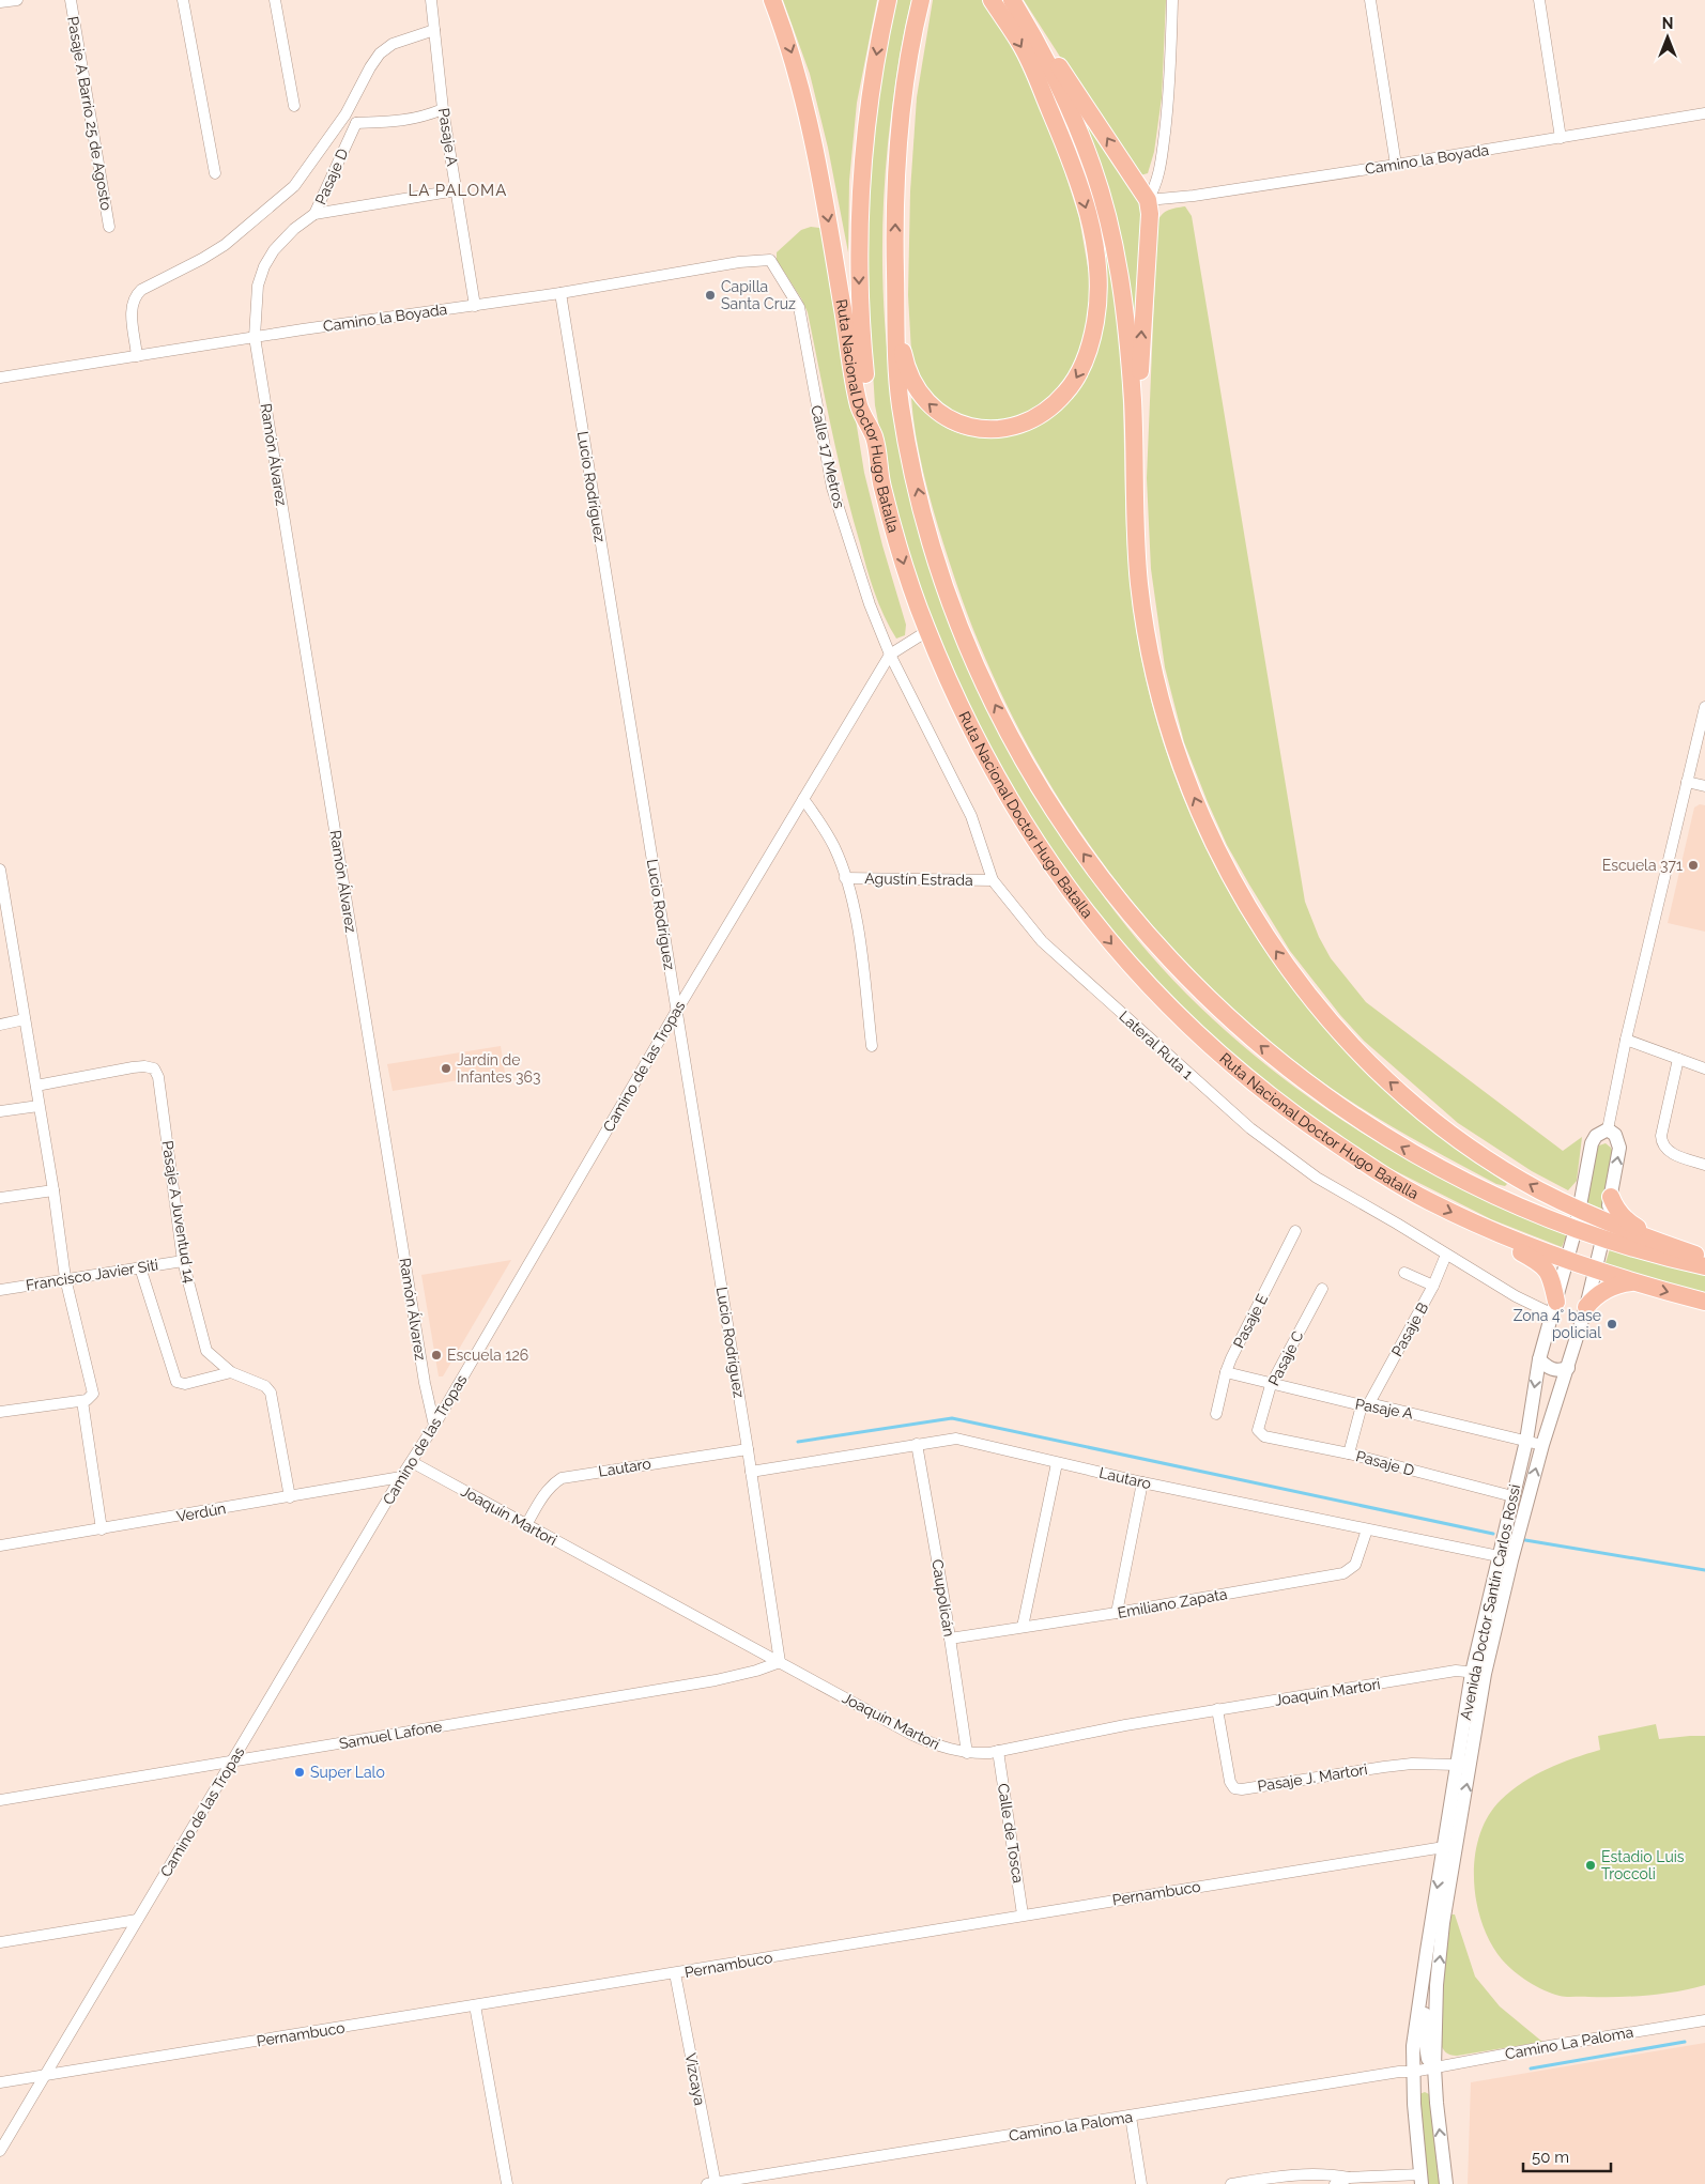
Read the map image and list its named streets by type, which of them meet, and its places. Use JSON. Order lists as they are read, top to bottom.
{
  "streets": {
    "highway": ["Ruta Nacional Doctor Hugo Batalla"],
    "street": [
      "Pasaje A Barrio 25 de Agosto",
      "Pasaje A",
      "Camino la Boyada",
      "Pasaje D",
      "Ramón Álvarez",
      "Calle 17 Metros",
      "Lucio Rodríguez",
      "Agustín Estrada",
      "Lateral Ruta 1",
      "Camino de las Tropas",
      "Pasaje A Juventud 14",
      "Francisco Javier Siti",
      "Pasaje E",
      "Pasaje B",
      "Pasaje C",
      "Lautaro",
      "Verdún",
      "Joaquín Martori",
      "Caupolicán",
      "Avenida Doctor Santín Carlos Rossi",
      "Emiliano Zapata",
      "Samuel Lafone",
      "Pasaje J. Martori",
      "Calle de Tosca",
      "Pernambuco",
      "Camino La Paloma",
      "Vizcaya",
      "Camino la Paloma"
    ]
  },
  "crossings": [
    ["Pasaje A", "Camino la Boyada"],
    ["Pasaje A", "Pasaje E"],
    ["Pasaje A", "Pasaje B"],
    ["Pasaje A", "Pasaje C"],
    ["Pasaje A", "Avenida Doctor Santín Carlos Rossi"],
    ["Camino la Boyada", "Pasaje D"],
    ["Camino la Boyada", "Ramón Álvarez"],
    ["Camino la Boyada", "Calle 17 Metros"],
    ["Camino la Boyada", "Lucio Rodríguez"],
    ["Pasaje D", "Ramón Álvarez"],
    ["Pasaje D", "Pasaje B"],
    ["Pasaje D", "Pasaje C"],
    ["Pasaje D", "Avenida Doctor Santín Carlos Rossi"],
    ["Ruta Nacional Doctor Hugo Batalla", "Camino de las Tropas"],
    ["Ruta Nacional Doctor Hugo Batalla", "Avenida Doctor Santín Carlos Rossi"],
    ["Ramón Álvarez", "Camino de las Tropas"],
    ["Calle 17 Metros", "Lateral Ruta 1"],
    ["Calle 17 Metros", "Camino de las Tropas"],
    ["Lucio Rodríguez", "Camino de las Tropas"],
    ["Lucio Rodríguez", "Lautaro"],
    ["Lucio Rodríguez", "Joaquín Martori"],
    ["Lucio Rodríguez", "Samuel Lafone"],
    ["Agustín Estrada", "Lateral Ruta 1"],
    ["Lateral Ruta 1", "Camino de las Tropas"],
    ["Lateral Ruta 1", "Pasaje B"],
    ["Lateral Ruta 1", "Avenida Doctor Santín Carlos Rossi"],
    ["Camino de las Tropas", "Verdún"],
    ["Camino de las Tropas", "Joaquín Martori"],
    ["Camino de las Tropas", "Samuel Lafone"],
    ["Camino de las Tropas", "Pernambuco"],
    ["Pasaje A Juventud 14", "Francisco Javier Siti"],
    ["Lautaro", "Joaquín Martori"],
    ["Lautaro", "Caupolicán"],
    ["Lautaro", "Avenida Doctor Santín Carlos Rossi"],
    ["Lautaro", "Emiliano Zapata"],
    ["Joaquín Martori", "Caupolicán"],
    ["Joaquín Martori", "Avenida Doctor Santín Carlos Rossi"],
    ["Joaquín Martori", "Samuel Lafone"],
    ["Joaquín Martori", "Pasaje J. Martori"],
    ["Joaquín Martori", "Calle de Tosca"],
    ["Caupolicán", "Emiliano Zapata"],
    ["Avenida Doctor Santín Carlos Rossi", "Pasaje J. Martori"],
    ["Avenida Doctor Santín Carlos Rossi", "Pernambuco"],
    ["Avenida Doctor Santín Carlos Rossi", "Camino La Paloma"],
    ["Avenida Doctor Santín Carlos Rossi", "Camino la Paloma"],
    ["Calle de Tosca", "Pernambuco"],
    ["Pernambuco", "Vizcaya"],
    ["Camino La Paloma", "Camino la Paloma"],
    ["Vizcaya", "Camino la Paloma"]
  ],
  "districts": ["LA PALOMA"],
  "places": [
    "Capilla Santa Cruz",
    "Escuela 371",
    "Jardín de Infantes 363",
    "Zona 4° base policial",
    "Escuela 126",
    "Super Lalo",
    "Estadio Luis Troccoli"
  ],
  "scale_bar": "50 m",
  "north": "top"
}
